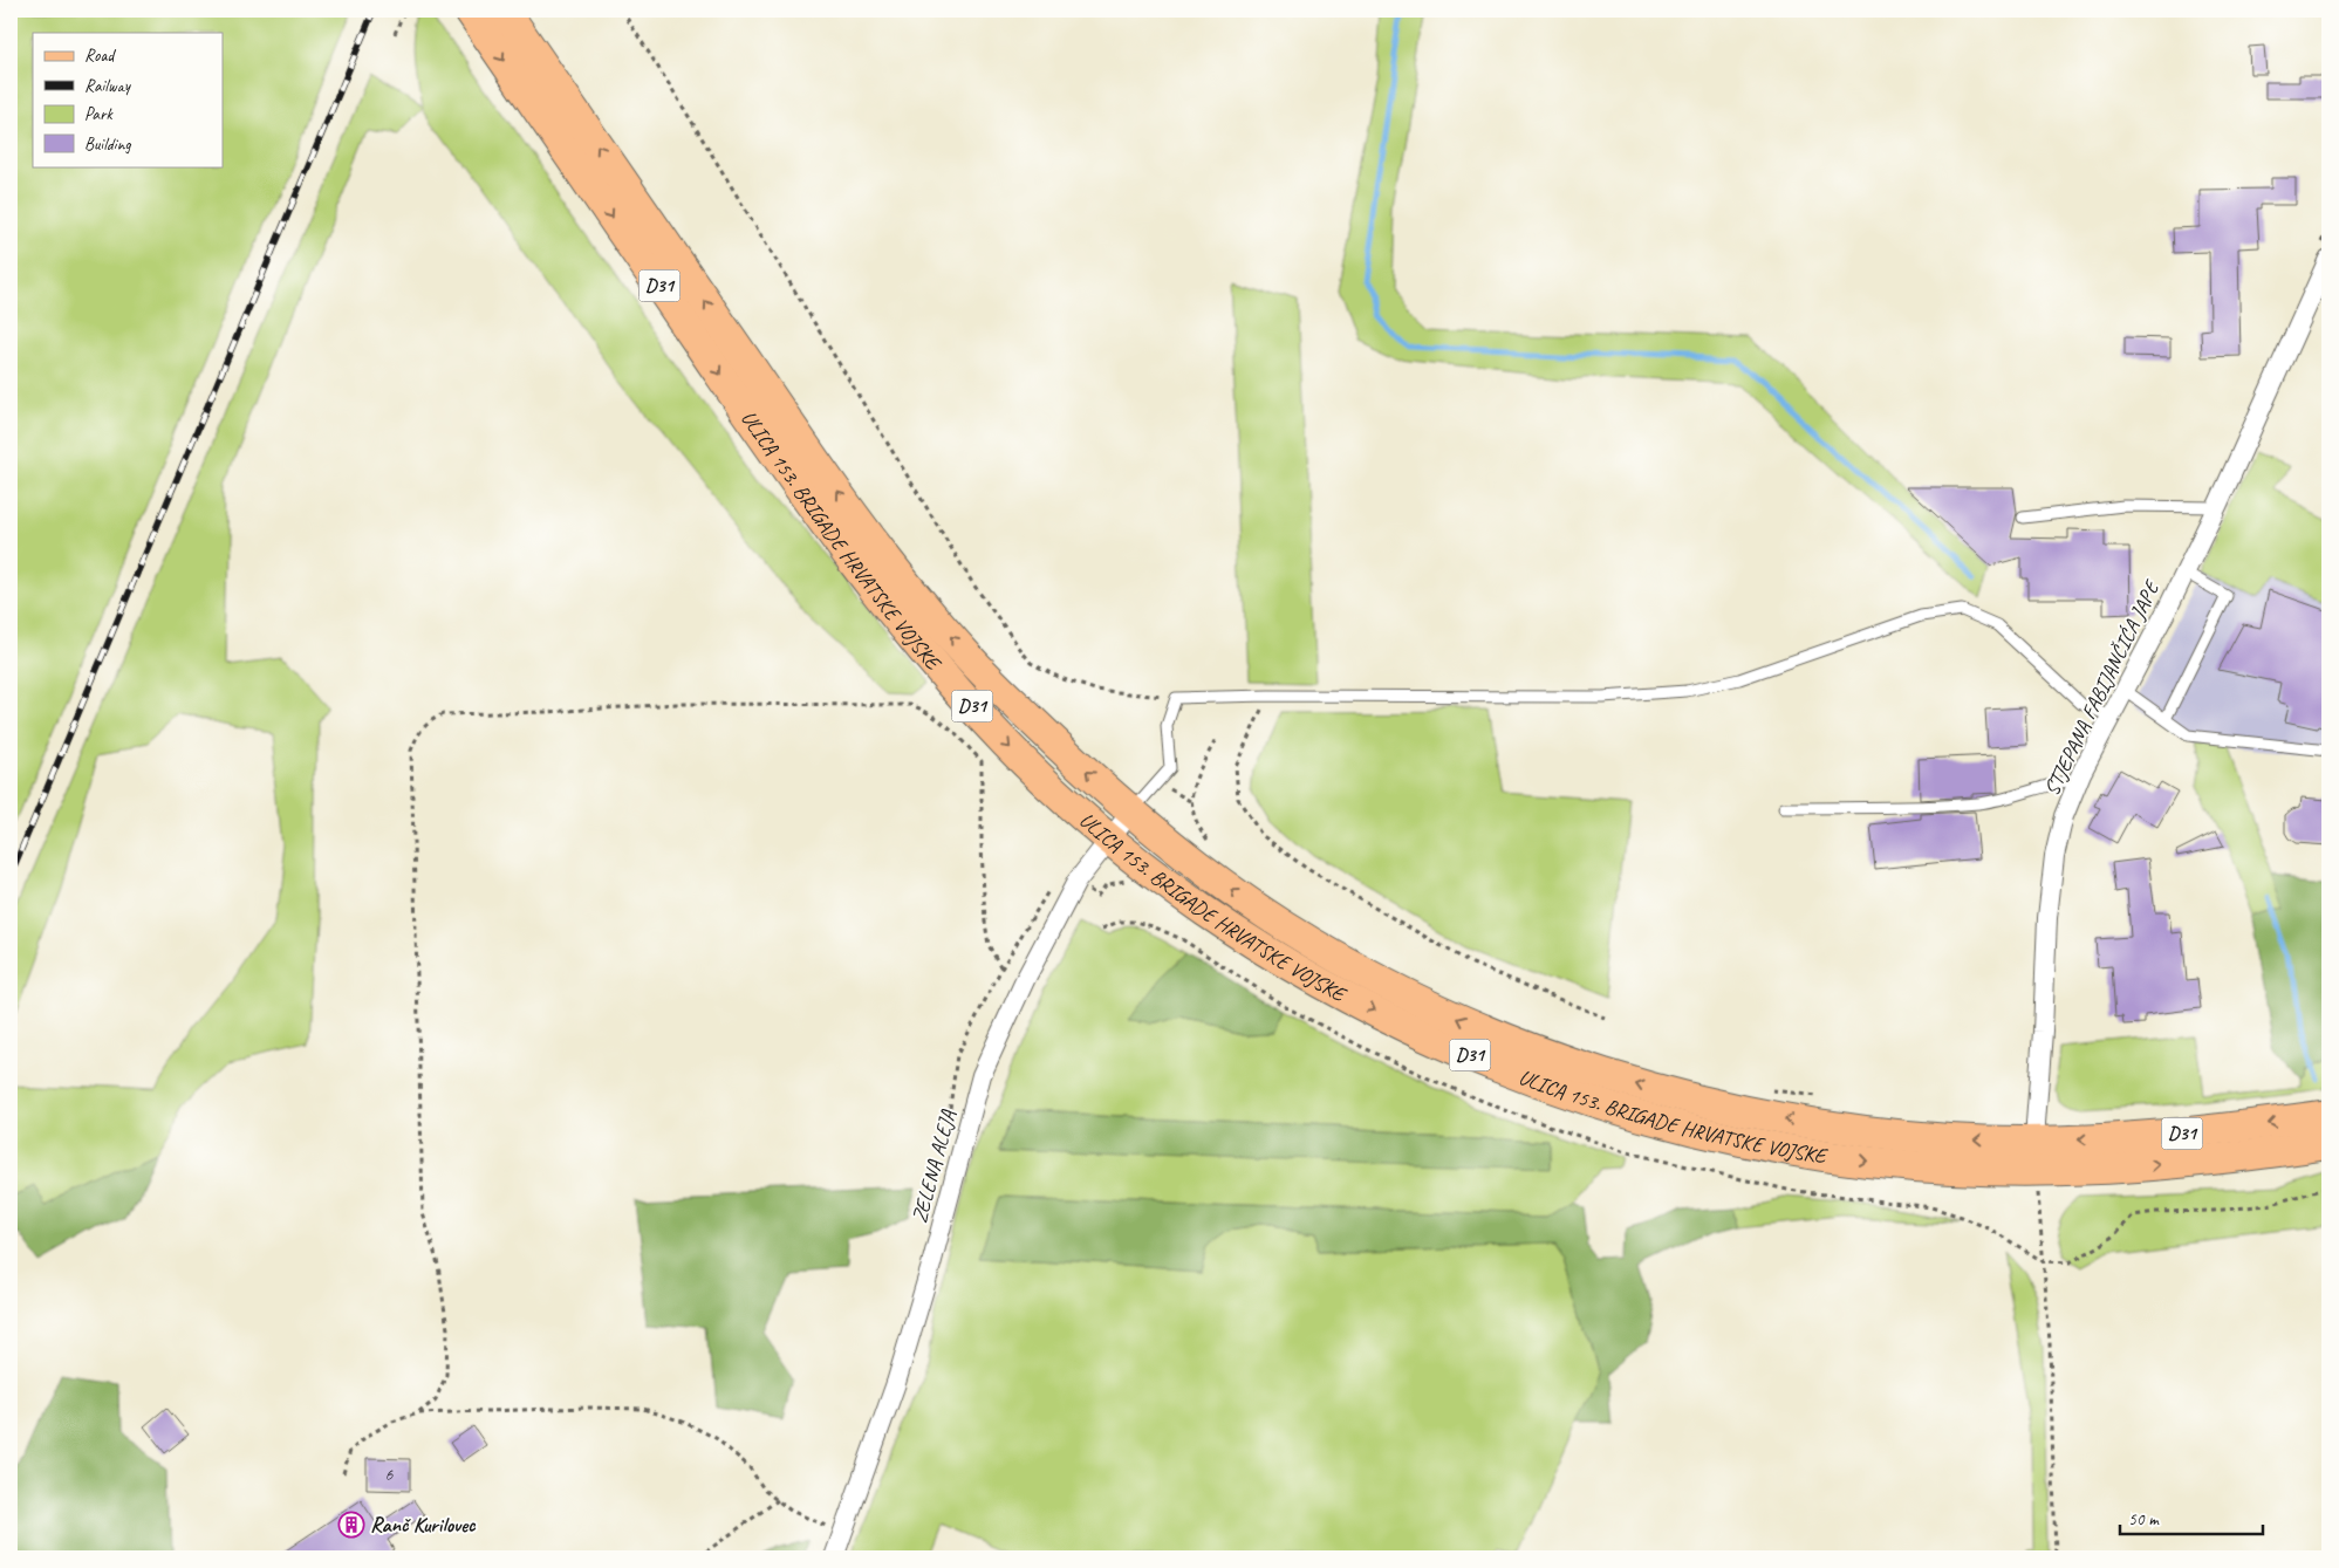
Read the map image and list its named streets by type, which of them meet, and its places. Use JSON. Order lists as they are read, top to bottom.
{
  "streets": {
    "main road": ["D31", "ULICA 153. BRIGADE HRVATSKE VOJSKE"],
    "street": ["STJEPANA FABIJANČIĆA JAPE", "ZELENA ALEJA"]
  },
  "crossings": [
    ["ULICA 153. BRIGADE HRVATSKE VOJSKE", "STJEPANA FABIJANČIĆA JAPE"],
    ["ULICA 153. BRIGADE HRVATSKE VOJSKE", "ZELENA ALEJA"]
  ],
  "places": {
    "building": ["Ranč Kurilovec"]
  },
  "house_numbers": ["6"],
  "legend": [
    "Road",
    "Railway",
    "Park",
    "Building"
  ],
  "scale_bar": "50 m"
}
